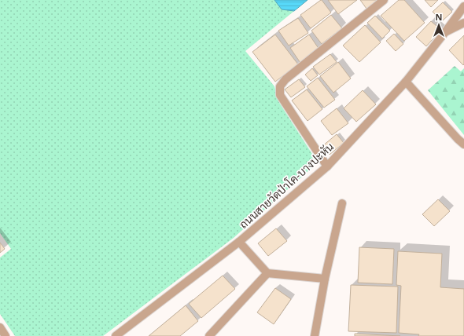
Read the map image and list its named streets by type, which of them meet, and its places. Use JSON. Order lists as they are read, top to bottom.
{
  "streets": {
    "street": ["ถนนสายวัดป่าโค-บางปะหัน"]
  },
  "north": "top"
}
